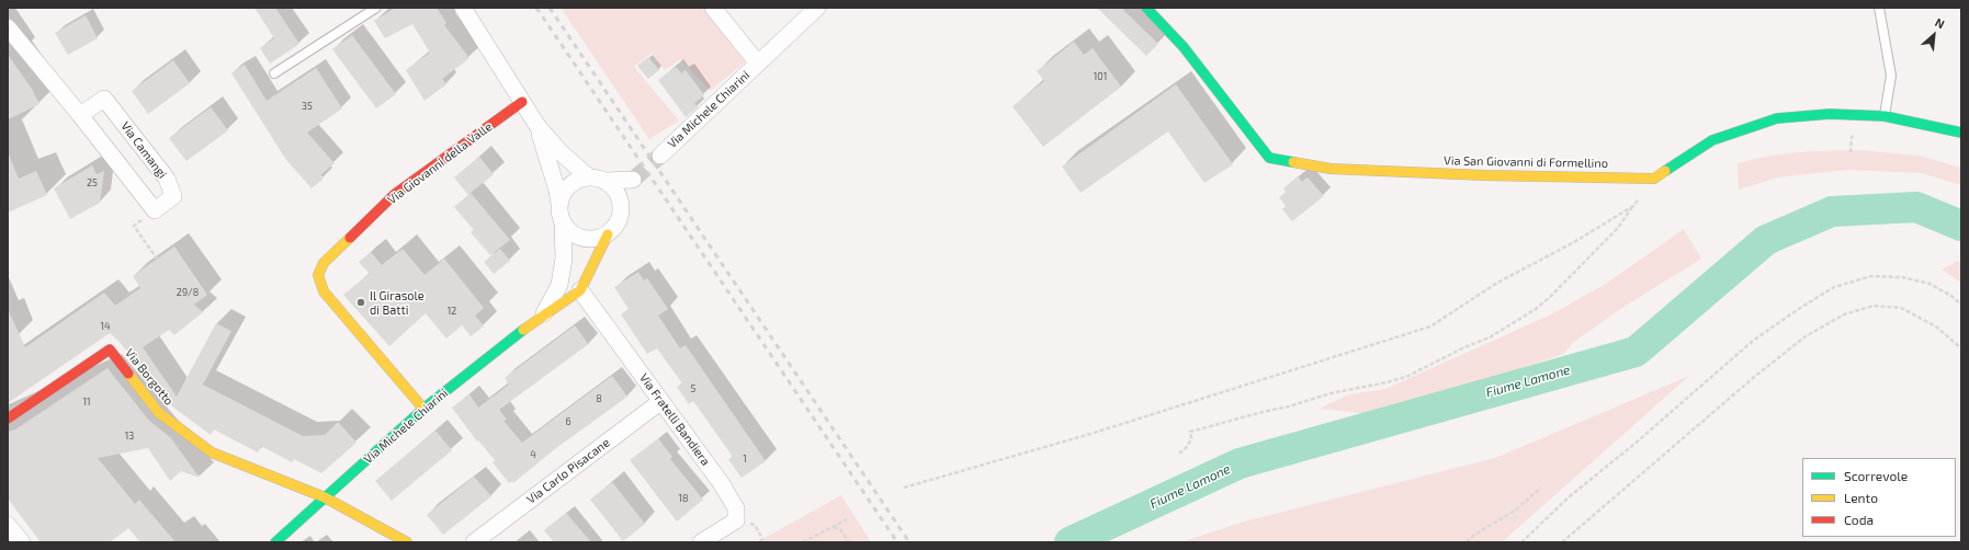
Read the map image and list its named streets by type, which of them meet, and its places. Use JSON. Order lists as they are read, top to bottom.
{
  "streets": {
    "street": [
      "Via Michele Chiarini",
      "Via Camangi",
      "Via San Giovanni di Formellino",
      "Via Giovanni della Valle",
      "Via Borgotto",
      "Via Fratelli Bandiera",
      "Via Carlo Pisacane"
    ]
  },
  "crossings": [
    ["Via Michele Chiarini", "Via Giovanni della Valle"],
    ["Via Michele Chiarini", "Via Borgotto"],
    ["Via Michele Chiarini", "Via Fratelli Bandiera"],
    ["Via Fratelli Bandiera", "Via Carlo Pisacane"]
  ],
  "water": ["Fiume Lamone"],
  "places": ["Il Girasole di Batti"],
  "house_numbers": [
    "101",
    "35",
    "25",
    "29/8",
    "12",
    "14",
    "5",
    "8",
    "11",
    "6",
    "13",
    "4",
    "1",
    "18"
  ],
  "legend": ["Scorrevole", "Lento", "Coda"],
  "north": "top right"
}
